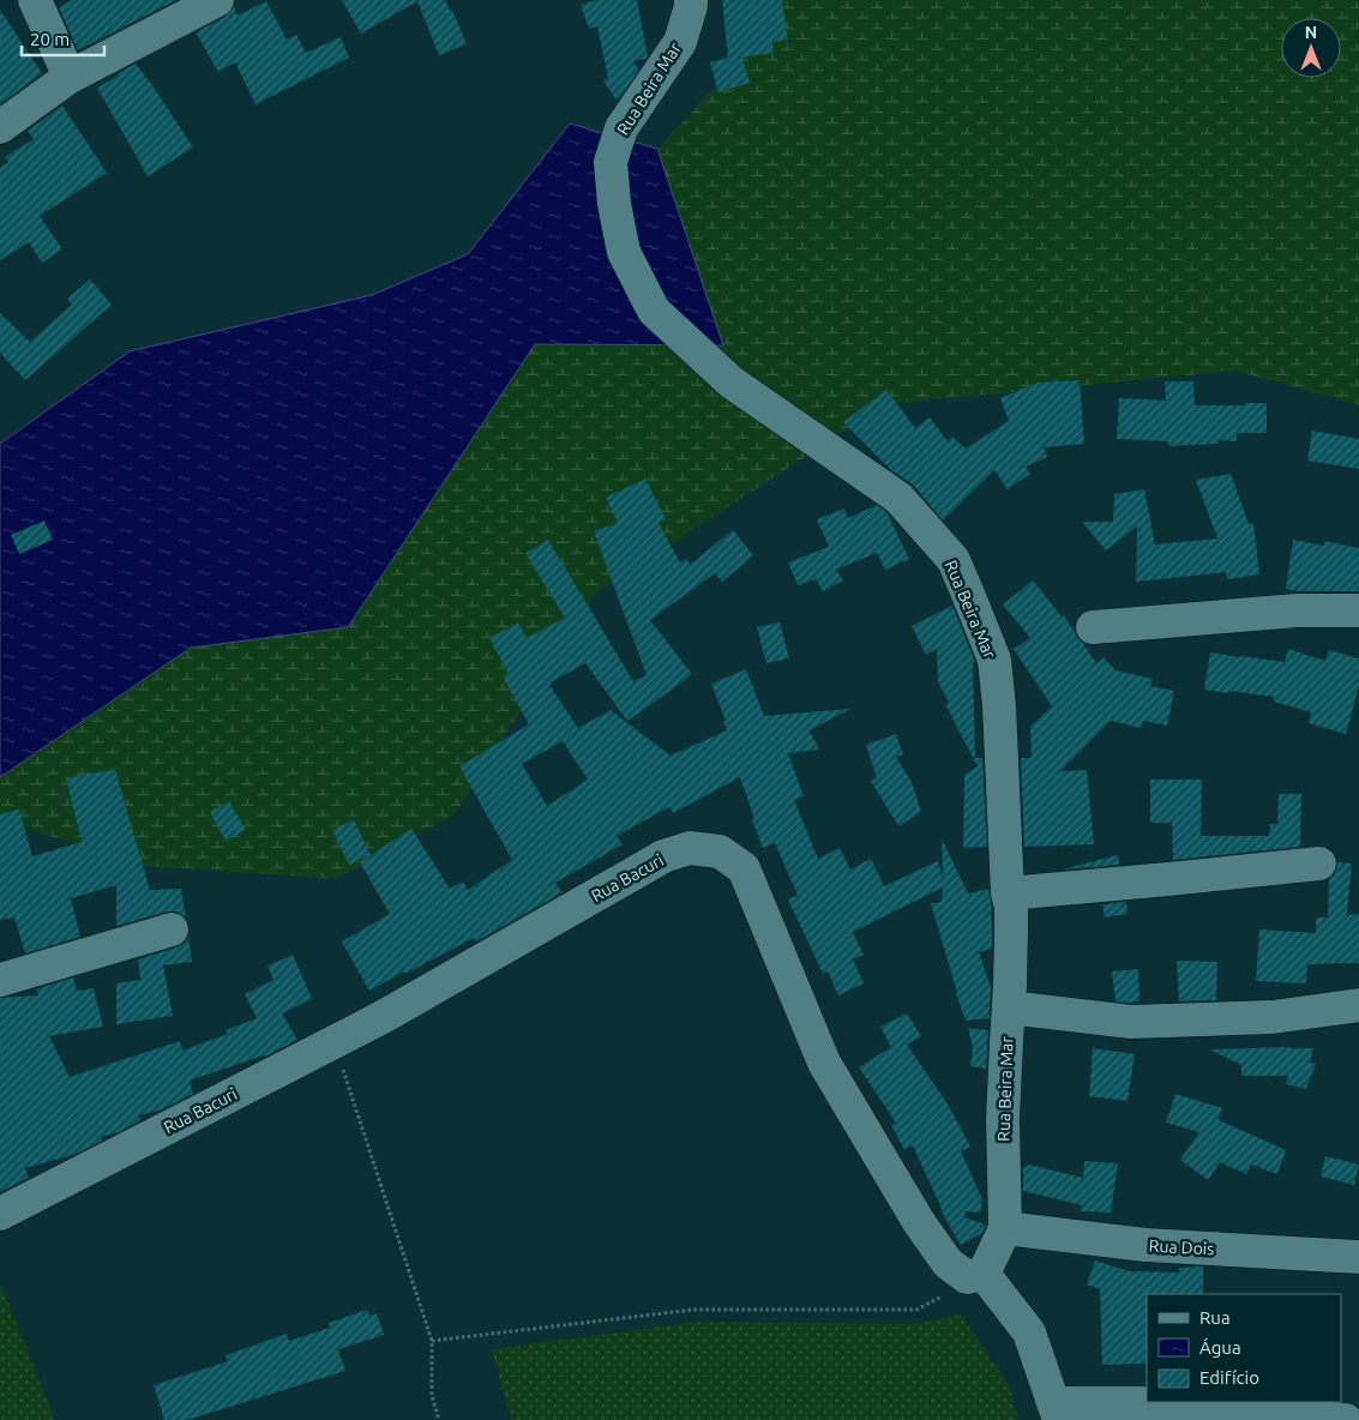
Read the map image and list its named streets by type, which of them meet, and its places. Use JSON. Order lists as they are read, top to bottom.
{
  "streets": {
    "street": ["Rua Beira Mar", "Rua Bacuri", "Rua Dois"]
  },
  "crossings": [
    ["Rua Beira Mar", "Rua Bacuri"],
    ["Rua Beira Mar", "Rua Dois"]
  ],
  "legend": ["Rua", "Água", "Edifício"],
  "scale_bar": "20 m",
  "north": "top"
}
